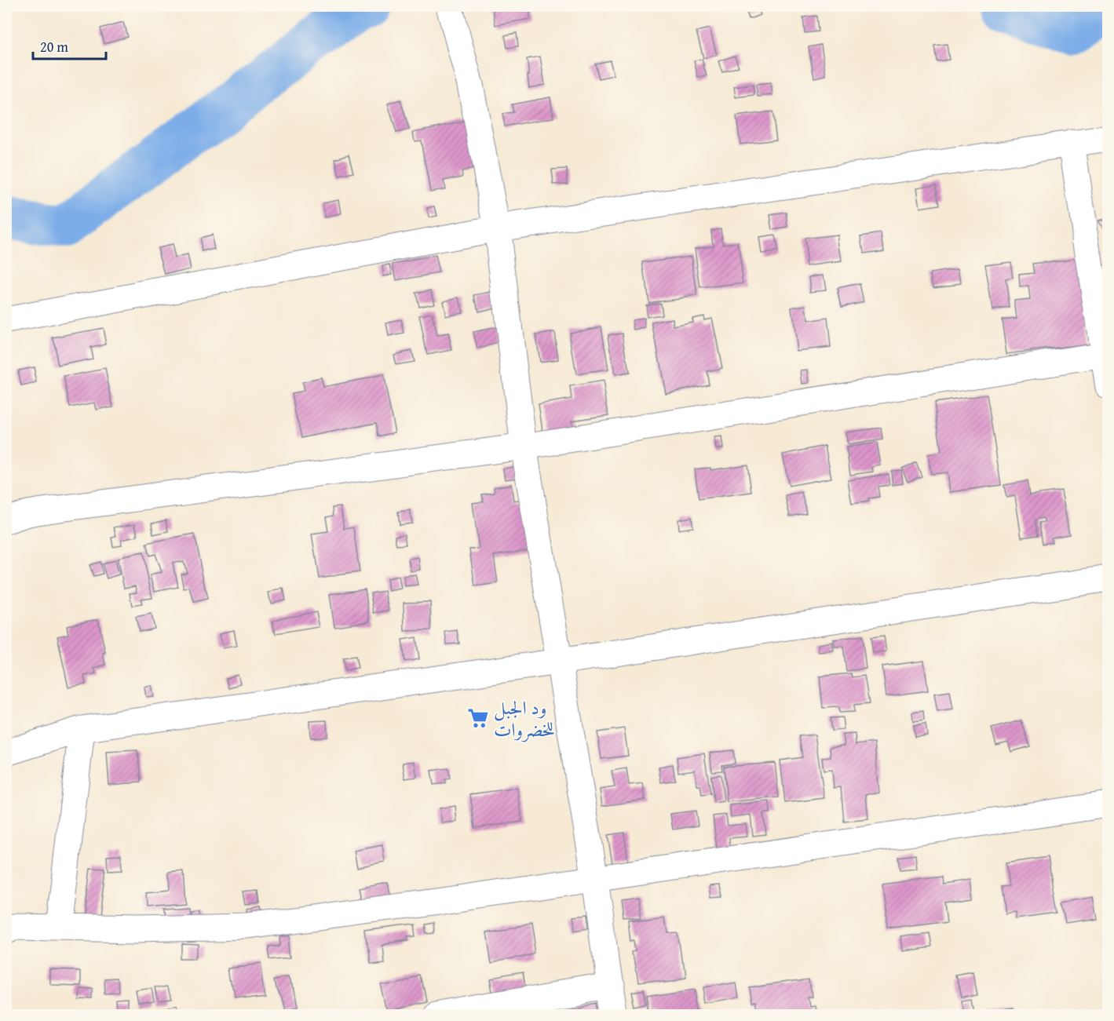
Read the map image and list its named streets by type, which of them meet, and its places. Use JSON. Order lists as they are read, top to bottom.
{
  "places": {
    "supermarket": ["ود الجبل للخضروات"]
  },
  "scale_bar": "20 m"
}
